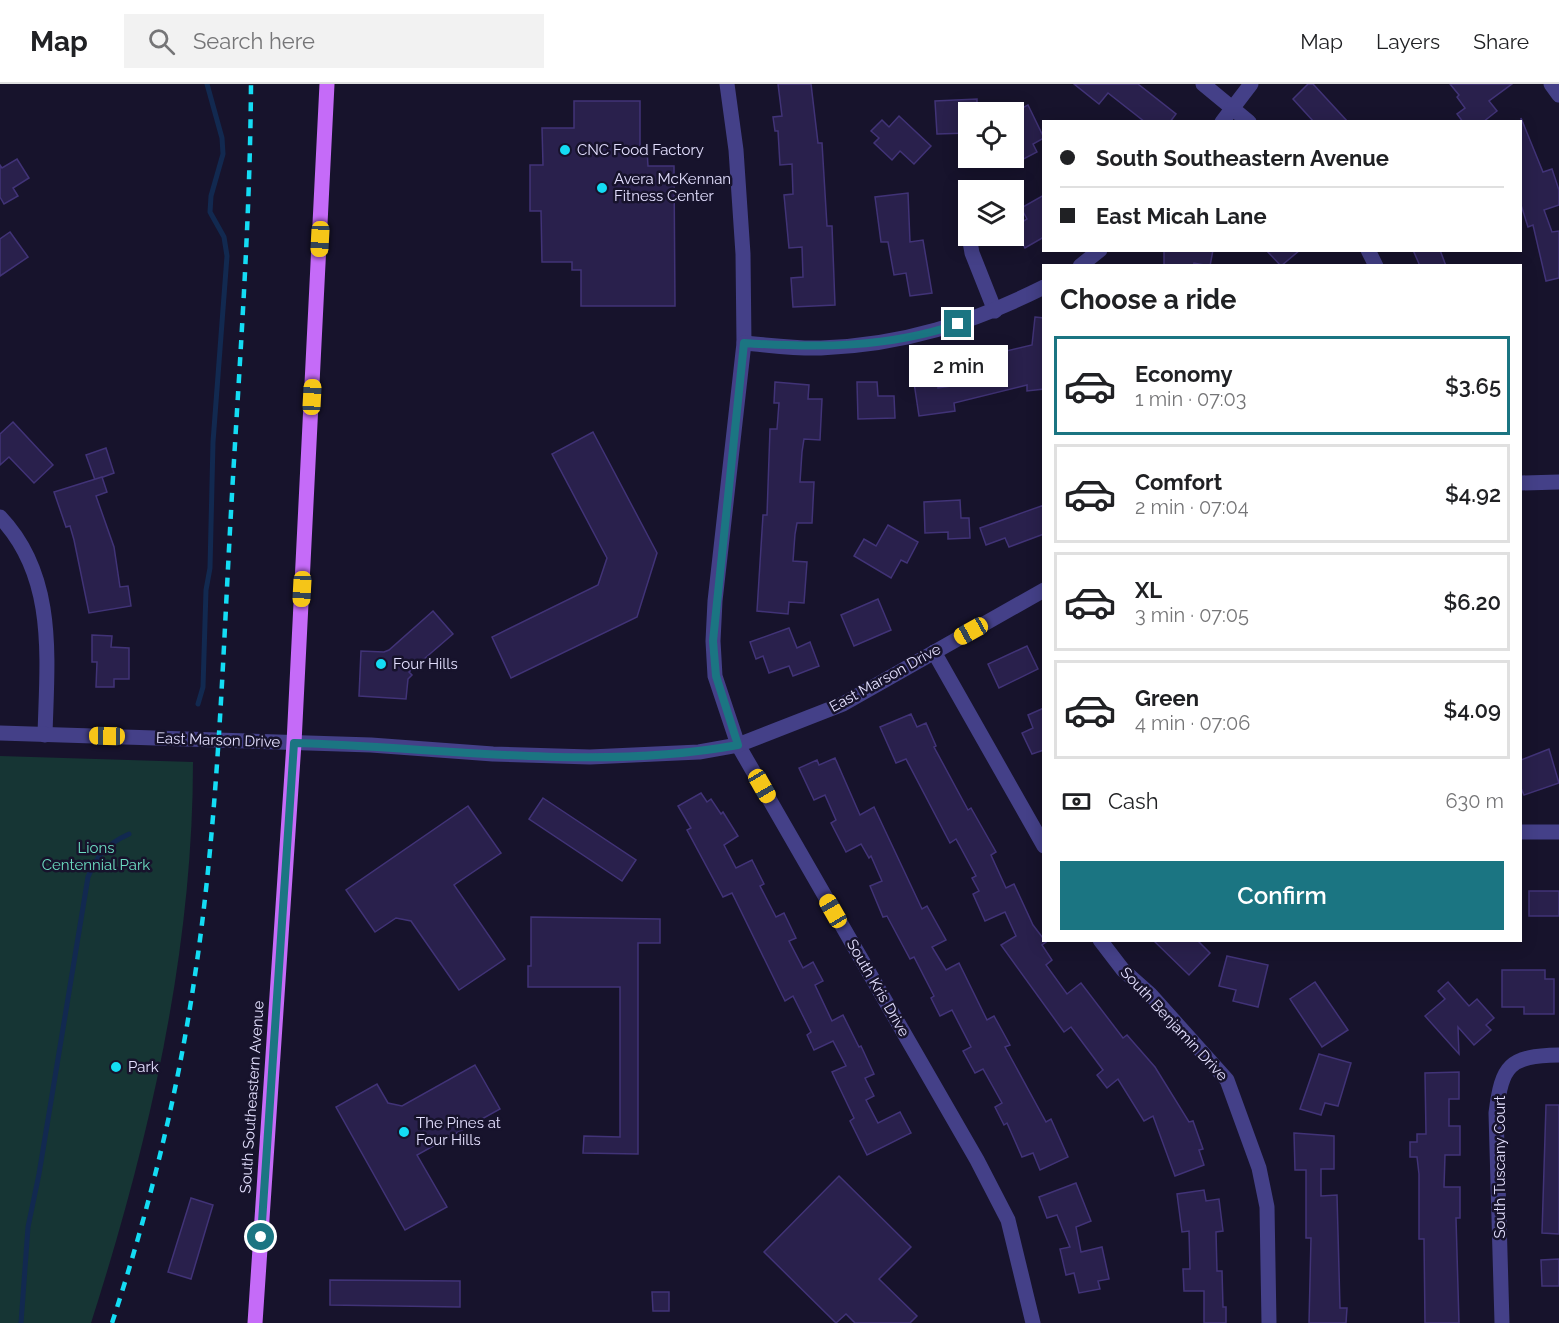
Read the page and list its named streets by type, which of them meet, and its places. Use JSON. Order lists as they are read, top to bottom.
{
  "streets": {
    "main road": ["South Southeastern Avenue"],
    "street": [
      "East Marson Drive",
      "South Kris Drive",
      "South Benjamin Drive",
      "South Tuscany Court"
    ]
  },
  "crossings": [
    ["East Marson Drive", "South Kris Drive"],
    ["East Marson Drive", "South Southeastern Avenue"]
  ],
  "parks": ["Lions Centennial Park"],
  "places": [
    "CNC Food Factory",
    "Avera McKennan Fitness Center",
    "Four Hills",
    "Park",
    "The Pines at Four Hills"
  ],
  "page": {
    "header": "Map",
    "search": "Search here",
    "nav": ["Map", "Layers", "Share"],
    "banner": ["South Southeastern Avenue", "East Micah Lane"],
    "heading": "Choose a ride",
    "list": [
      {
        "name": "Economy",
        "note": "1 min · 07:03",
        "value": "$3.65"
      },
      {
        "name": "Comfort",
        "note": "2 min · 07:04",
        "value": "$4.92"
      },
      {
        "name": "XL",
        "note": "3 min · 07:05",
        "value": "$6.20"
      },
      {
        "name": "Green",
        "note": "4 min · 07:06",
        "value": "$4.09"
      }
    ],
    "bubble": "2 min",
    "pay": ["Cash", "630 m"],
    "buttons": "Confirm"
  }
}
